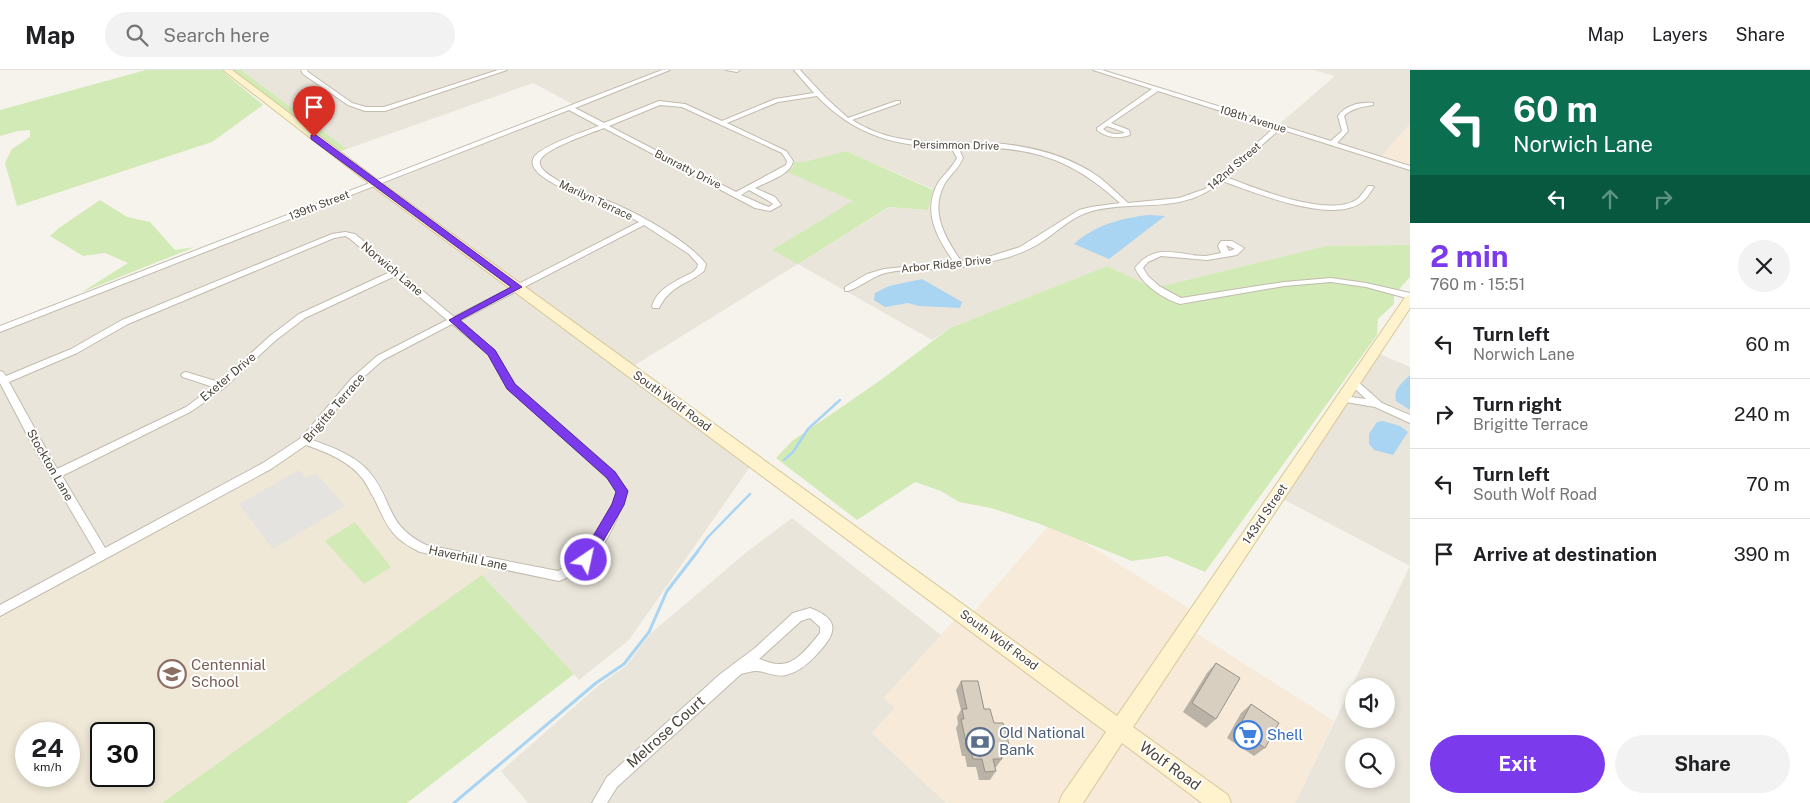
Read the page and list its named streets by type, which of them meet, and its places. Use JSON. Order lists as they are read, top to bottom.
{
  "streets": {
    "main road": ["South Wolf Road", "143rd Street", "Wolf Road"],
    "street": [
      "108th Avenue",
      "Persimmon Drive",
      "142nd Street",
      "Bunratty Drive",
      "Marilyn Terrace",
      "139th Street",
      "Arbor Ridge Drive",
      "Norwich Lane",
      "Exeter Drive",
      "Brigitte Terrace",
      "Stockton Lane",
      "Haverhill Lane",
      "Melrose Court"
    ]
  },
  "crossings": [
    ["108th Avenue", "142nd Street"],
    ["Persimmon Drive", "142nd Street"],
    ["Persimmon Drive", "Arbor Ridge Drive"],
    ["142nd Street", "Arbor Ridge Drive"],
    ["Bunratty Drive", "Marilyn Terrace"],
    ["Bunratty Drive", "139th Street"],
    ["Marilyn Terrace", "Brigitte Terrace"],
    ["139th Street", "South Wolf Road"],
    ["Norwich Lane", "Exeter Drive"],
    ["Norwich Lane", "Brigitte Terrace"],
    ["Norwich Lane", "Stockton Lane"],
    ["Norwich Lane", "Haverhill Lane"],
    ["Exeter Drive", "Stockton Lane"],
    ["South Wolf Road", "Brigitte Terrace"],
    ["South Wolf Road", "143rd Street"],
    ["South Wolf Road", "Wolf Road"],
    ["Brigitte Terrace", "Stockton Lane"],
    ["Brigitte Terrace", "Haverhill Lane"],
    ["143rd Street", "Wolf Road"]
  ],
  "places": {
    "school or university": ["Centennial School"],
    "supermarket": ["Shell"],
    "bank": ["Old National Bank"]
  },
  "page": {
    "header": "Map",
    "search": "Search here",
    "nav": ["Map", "Layers", "Share"],
    "turn": ["60 m", "Norwich Lane"],
    "heading": ["2 min", "760 m · 15:51"],
    "list": [
      {
        "name": "Turn left",
        "note": "Norwich Lane",
        "value": "60 m"
      },
      {
        "name": "Turn right",
        "note": "Brigitte Terrace",
        "value": "240 m"
      },
      {
        "name": "Turn left",
        "note": "South Wolf Road",
        "value": "70 m"
      },
      {
        "name": "Arrive at destination",
        "value": "390 m"
      }
    ],
    "speed": "24 km/h",
    "limit": "30",
    "buttons": ["Exit", "Share"]
  }
}
